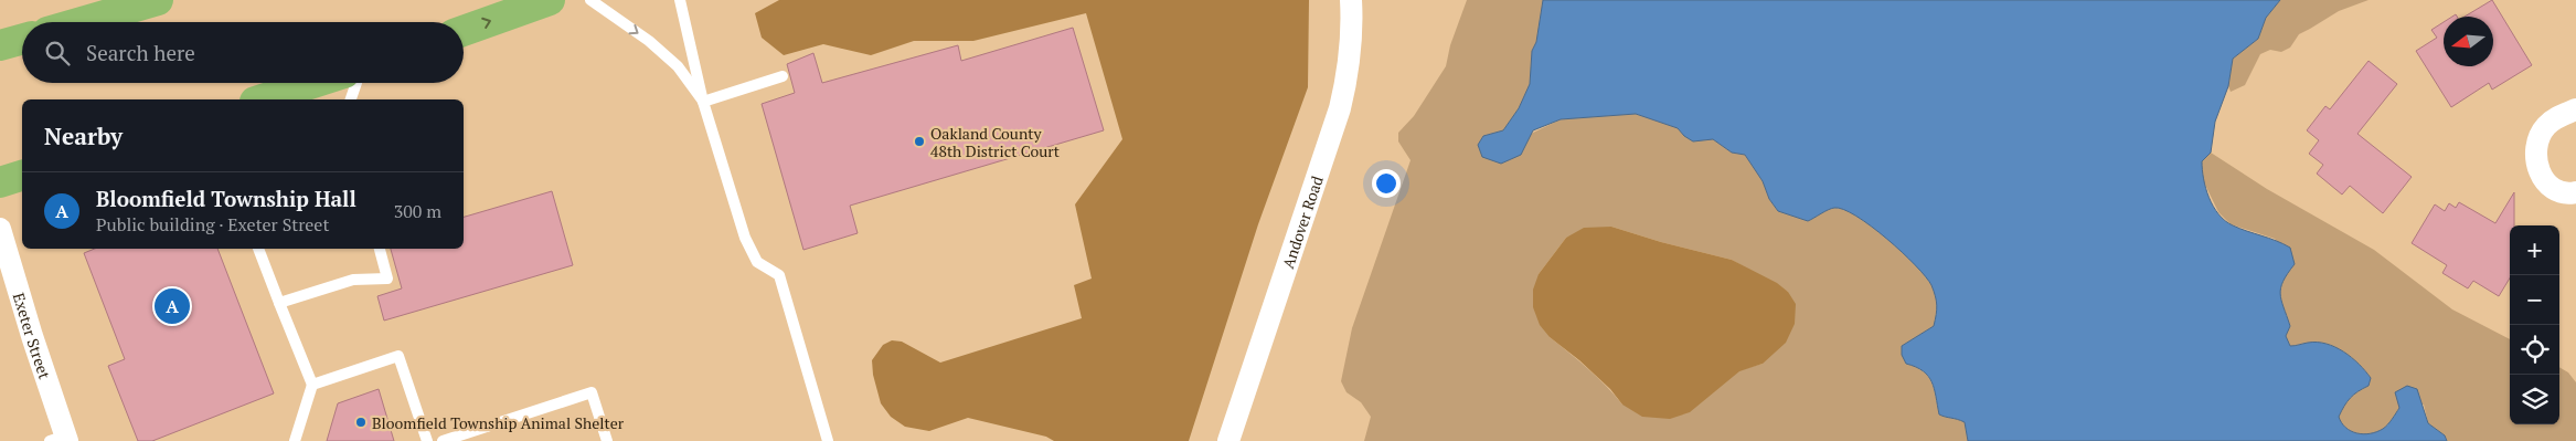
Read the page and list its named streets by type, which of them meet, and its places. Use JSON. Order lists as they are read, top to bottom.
{
  "streets": {
    "street": ["Andover Road", "Exeter Street"]
  },
  "places": ["Oakland County 48th District Court", "Bloomfield Township Animal Shelter"],
  "north": "left",
  "page": {
    "search": "Search here",
    "heading": "Nearby",
    "list": [
      {
        "mark": "A",
        "name": "Bloomfield Township Hall",
        "note": "Public building · Exeter Street",
        "value": "300 m"
      }
    ],
    "map_buttons": ["+", "−"],
    "pins": "A"
  }
}
